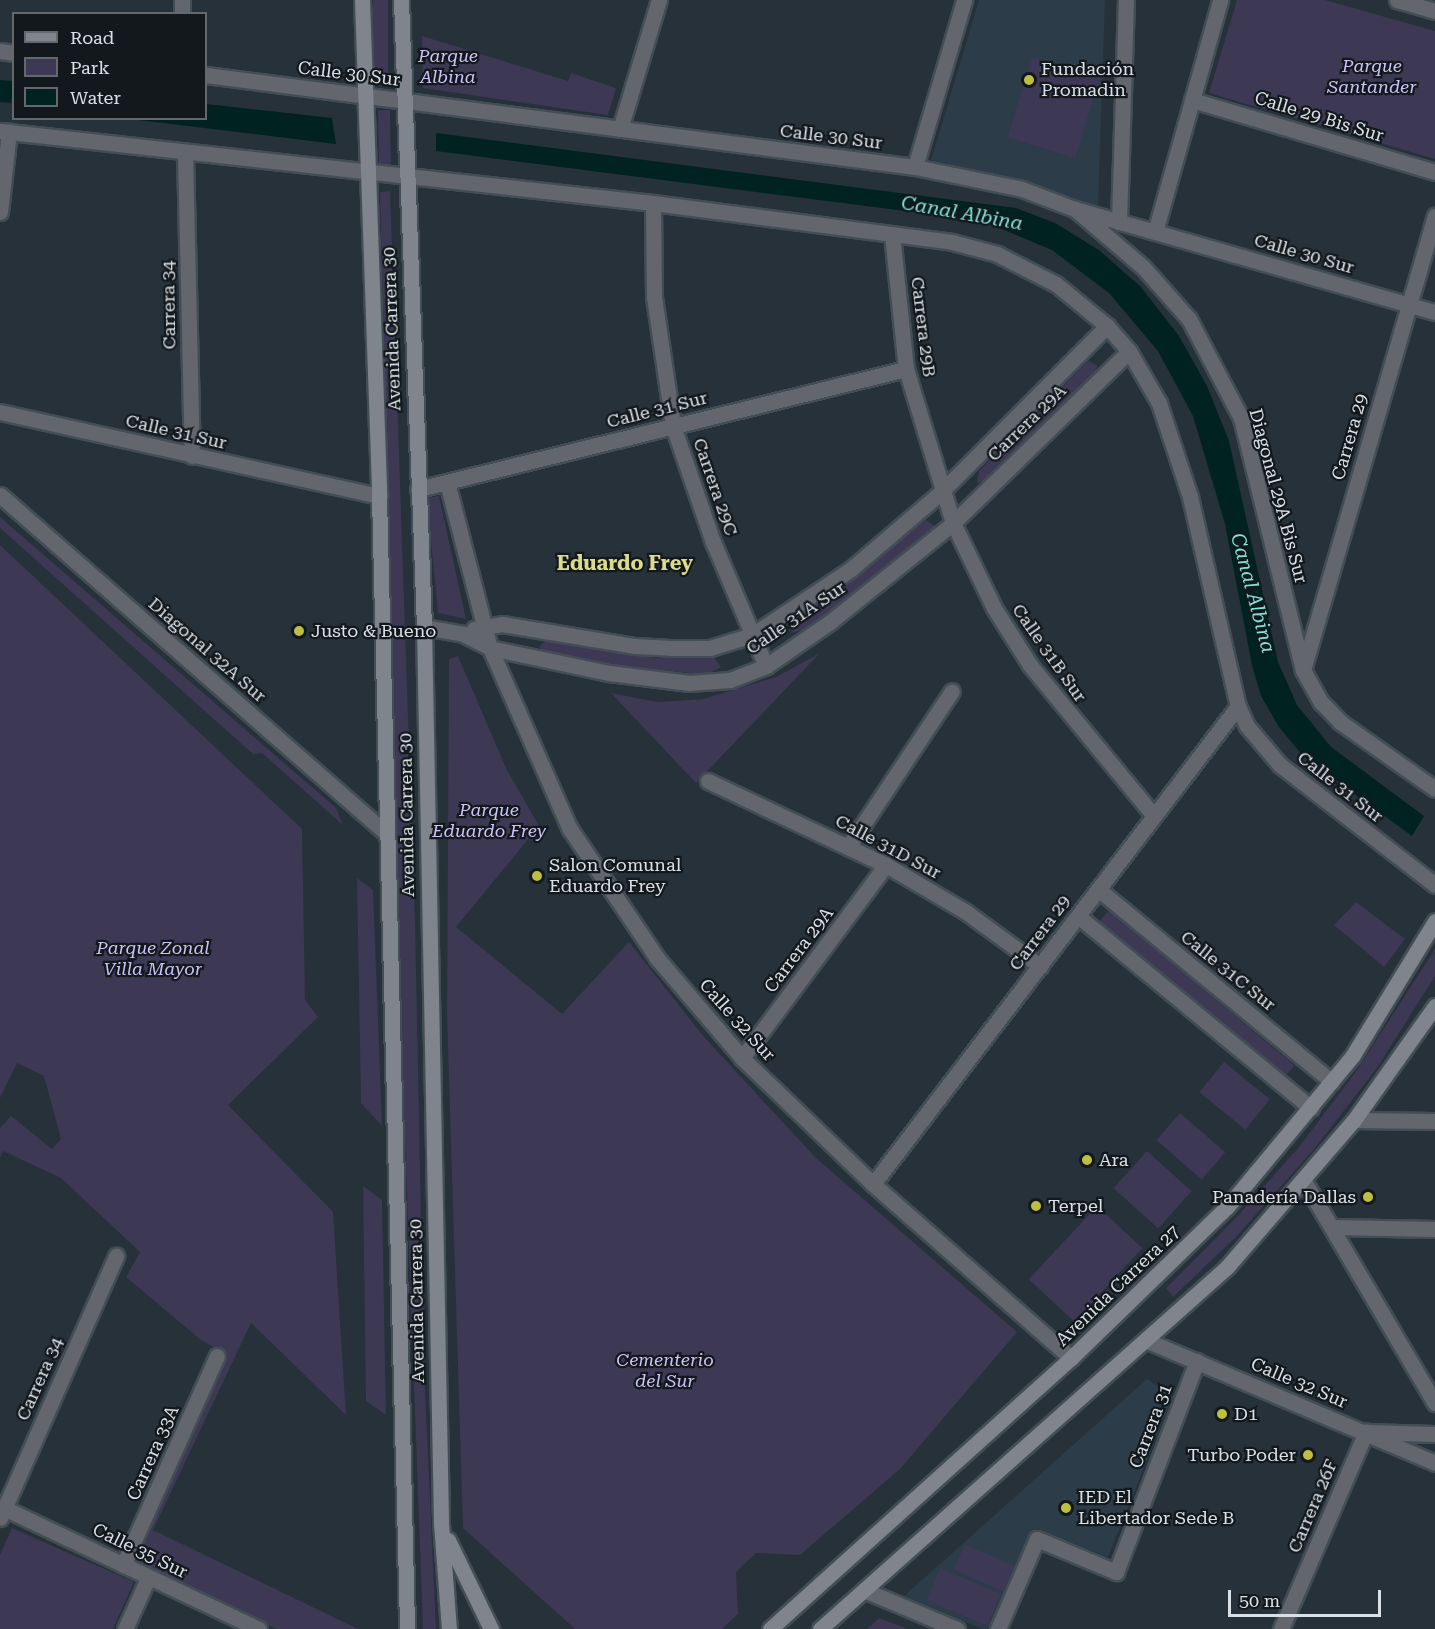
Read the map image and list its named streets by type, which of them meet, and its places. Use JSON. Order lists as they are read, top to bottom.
{
  "streets": {
    "main road": ["Avenida Carrera 30", "Avenida Carrera 27"],
    "street": [
      "Calle 30 Sur",
      "Calle 29 Bis Sur",
      "Carrera 34",
      "Carrera 29B",
      "Calle 31 Sur",
      "Carrera 29A",
      "Carrera 29",
      "Carrera 29C",
      "Diagonal 29A Bis Sur",
      "Calle 31A Sur",
      "Diagonal 32A Sur",
      "Calle 31B Sur",
      "Calle 31D Sur",
      "Calle 31C Sur",
      "Calle 32 Sur",
      "Carrera 31",
      "Carrera 33A",
      "Carrera 26F",
      "Calle 35 Sur"
    ]
  },
  "crossings": [
    ["Calle 30 Sur", "Avenida Carrera 30"],
    ["Calle 30 Sur", "Carrera 29"],
    ["Calle 30 Sur", "Diagonal 29A Bis Sur"],
    ["Carrera 34", "Calle 31 Sur"],
    ["Carrera 34", "Calle 35 Sur"],
    ["Carrera 29B", "Calle 31 Sur"],
    ["Carrera 29B", "Carrera 29A"],
    ["Carrera 29B", "Calle 31A Sur"],
    ["Carrera 29B", "Calle 31B Sur"],
    ["Avenida Carrera 30", "Calle 31 Sur"],
    ["Avenida Carrera 30", "Calle 31A Sur"],
    ["Avenida Carrera 30", "Diagonal 32A Sur"],
    ["Calle 31 Sur", "Carrera 29"],
    ["Calle 31 Sur", "Carrera 29C"],
    ["Calle 31 Sur", "Calle 32 Sur"],
    ["Carrera 29A", "Calle 31A Sur"],
    ["Carrera 29A", "Calle 31B Sur"],
    ["Carrera 29A", "Calle 31D Sur"],
    ["Carrera 29A", "Calle 32 Sur"],
    ["Carrera 29", "Diagonal 29A Bis Sur"],
    ["Carrera 29", "Calle 31B Sur"],
    ["Carrera 29", "Calle 31D Sur"],
    ["Carrera 29", "Calle 31C Sur"],
    ["Carrera 29", "Calle 32 Sur"],
    ["Carrera 29C", "Calle 31A Sur"],
    ["Calle 31A Sur", "Calle 31B Sur"],
    ["Calle 31A Sur", "Calle 32 Sur"],
    ["Calle 31C Sur", "Avenida Carrera 27"],
    ["Calle 32 Sur", "Avenida Carrera 27"],
    ["Calle 32 Sur", "Carrera 31"],
    ["Calle 32 Sur", "Carrera 26F"],
    ["Carrera 33A", "Calle 35 Sur"]
  ],
  "districts": ["Eduardo Frey"],
  "water": ["Canal Albina"],
  "parks": [
    "Parque Albina",
    "Parque Santander",
    "Parque Eduardo Frey",
    "Parque Zonal Villa Mayor",
    "Cementerio del Sur"
  ],
  "places": [
    "Fundación Promadin",
    "Justo & Bueno",
    "Salon Comunal Eduardo Frey",
    "Ara",
    "Panadería Dallas",
    "Terpel",
    "D1",
    "Turbo Poder",
    "IED El Libertador Sede B"
  ],
  "legend": ["Road", "Park", "Water"],
  "scale_bar": "50 m"
}
